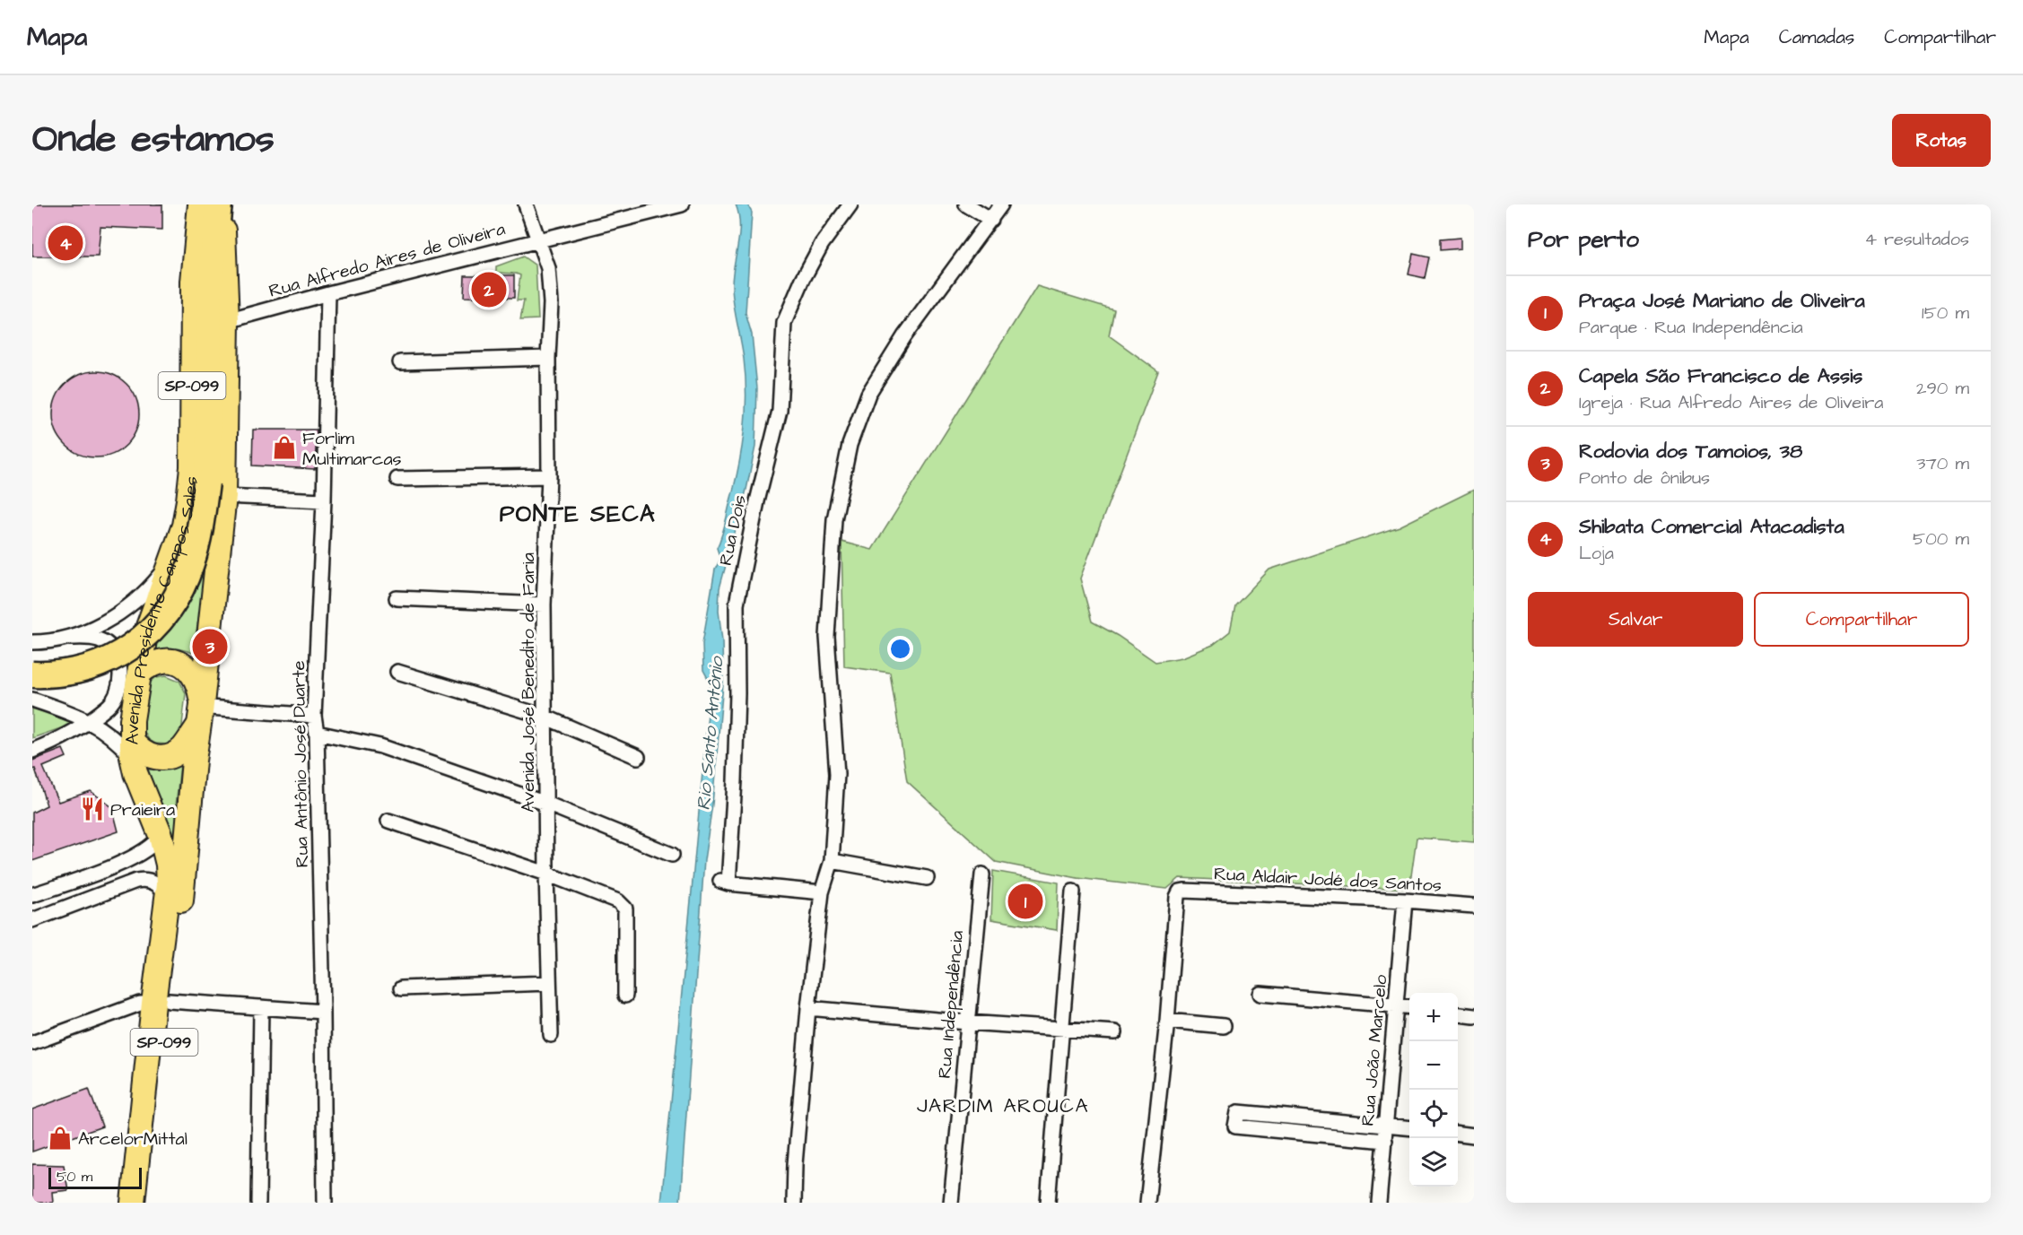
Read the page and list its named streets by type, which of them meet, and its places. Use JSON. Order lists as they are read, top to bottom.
{
  "streets": {
    "main road": ["SP-099", "Avenida Presidente Campos Sales"],
    "street": [
      "Rua Alfredo Aires de Oliveira",
      "Rua Dois",
      "Avenida José Benedito de Faria",
      "Rua Antônio José Duarte",
      "Rua Aldair Jodé dos Santos",
      "Rua Independência",
      "Rua João Marcelo"
    ]
  },
  "crossings": [
    ["Rua Alfredo Aires de Oliveira", "Avenida Presidente Campos Sales"],
    ["Rua Alfredo Aires de Oliveira", "Avenida José Benedito de Faria"],
    ["Rua Alfredo Aires de Oliveira", "Rua Antônio José Duarte"],
    ["SP-099", "Avenida Presidente Campos Sales"],
    ["Rua Aldair Jodé dos Santos", "Rua João Marcelo"]
  ],
  "districts": ["PONTE SECA", "JARDIM AROUCA"],
  "water": ["Rio Santo Antônio"],
  "places": {
    "shop": ["Forlim Multimarcas", "ArcelorMittal"],
    "restaurant": ["Praieira"]
  },
  "scale_bar": "50 m",
  "page": {
    "header": "Mapa",
    "nav": ["Mapa", "Camadas", "Compartilhar"],
    "title": "Onde estamos",
    "buttons": [
      "Rotas",
      ["Salvar", "Compartilhar"]
    ],
    "heading": ["Por perto", "4 resultados"],
    "pins": [
      "4",
      "2",
      "3",
      "1"
    ],
    "list": [
      {
        "mark": "1",
        "name": "Praça José Mariano de Oliveira",
        "note": "Parque · Rua Independência",
        "value": "150 m"
      },
      {
        "mark": "2",
        "name": "Capela São Francisco de Assis",
        "note": "Igreja · Rua Alfredo Aires de Oliveira",
        "value": "290 m"
      },
      {
        "mark": "3",
        "name": "Rodovia dos Tamoios, 38",
        "note": "Ponto de ônibus",
        "value": "370 m"
      },
      {
        "mark": "4",
        "name": "Shibata Comercial Atacadista",
        "note": "Loja",
        "value": "500 m"
      }
    ],
    "map_buttons": ["+", "−"],
    "scale": "50 m"
  }
}
